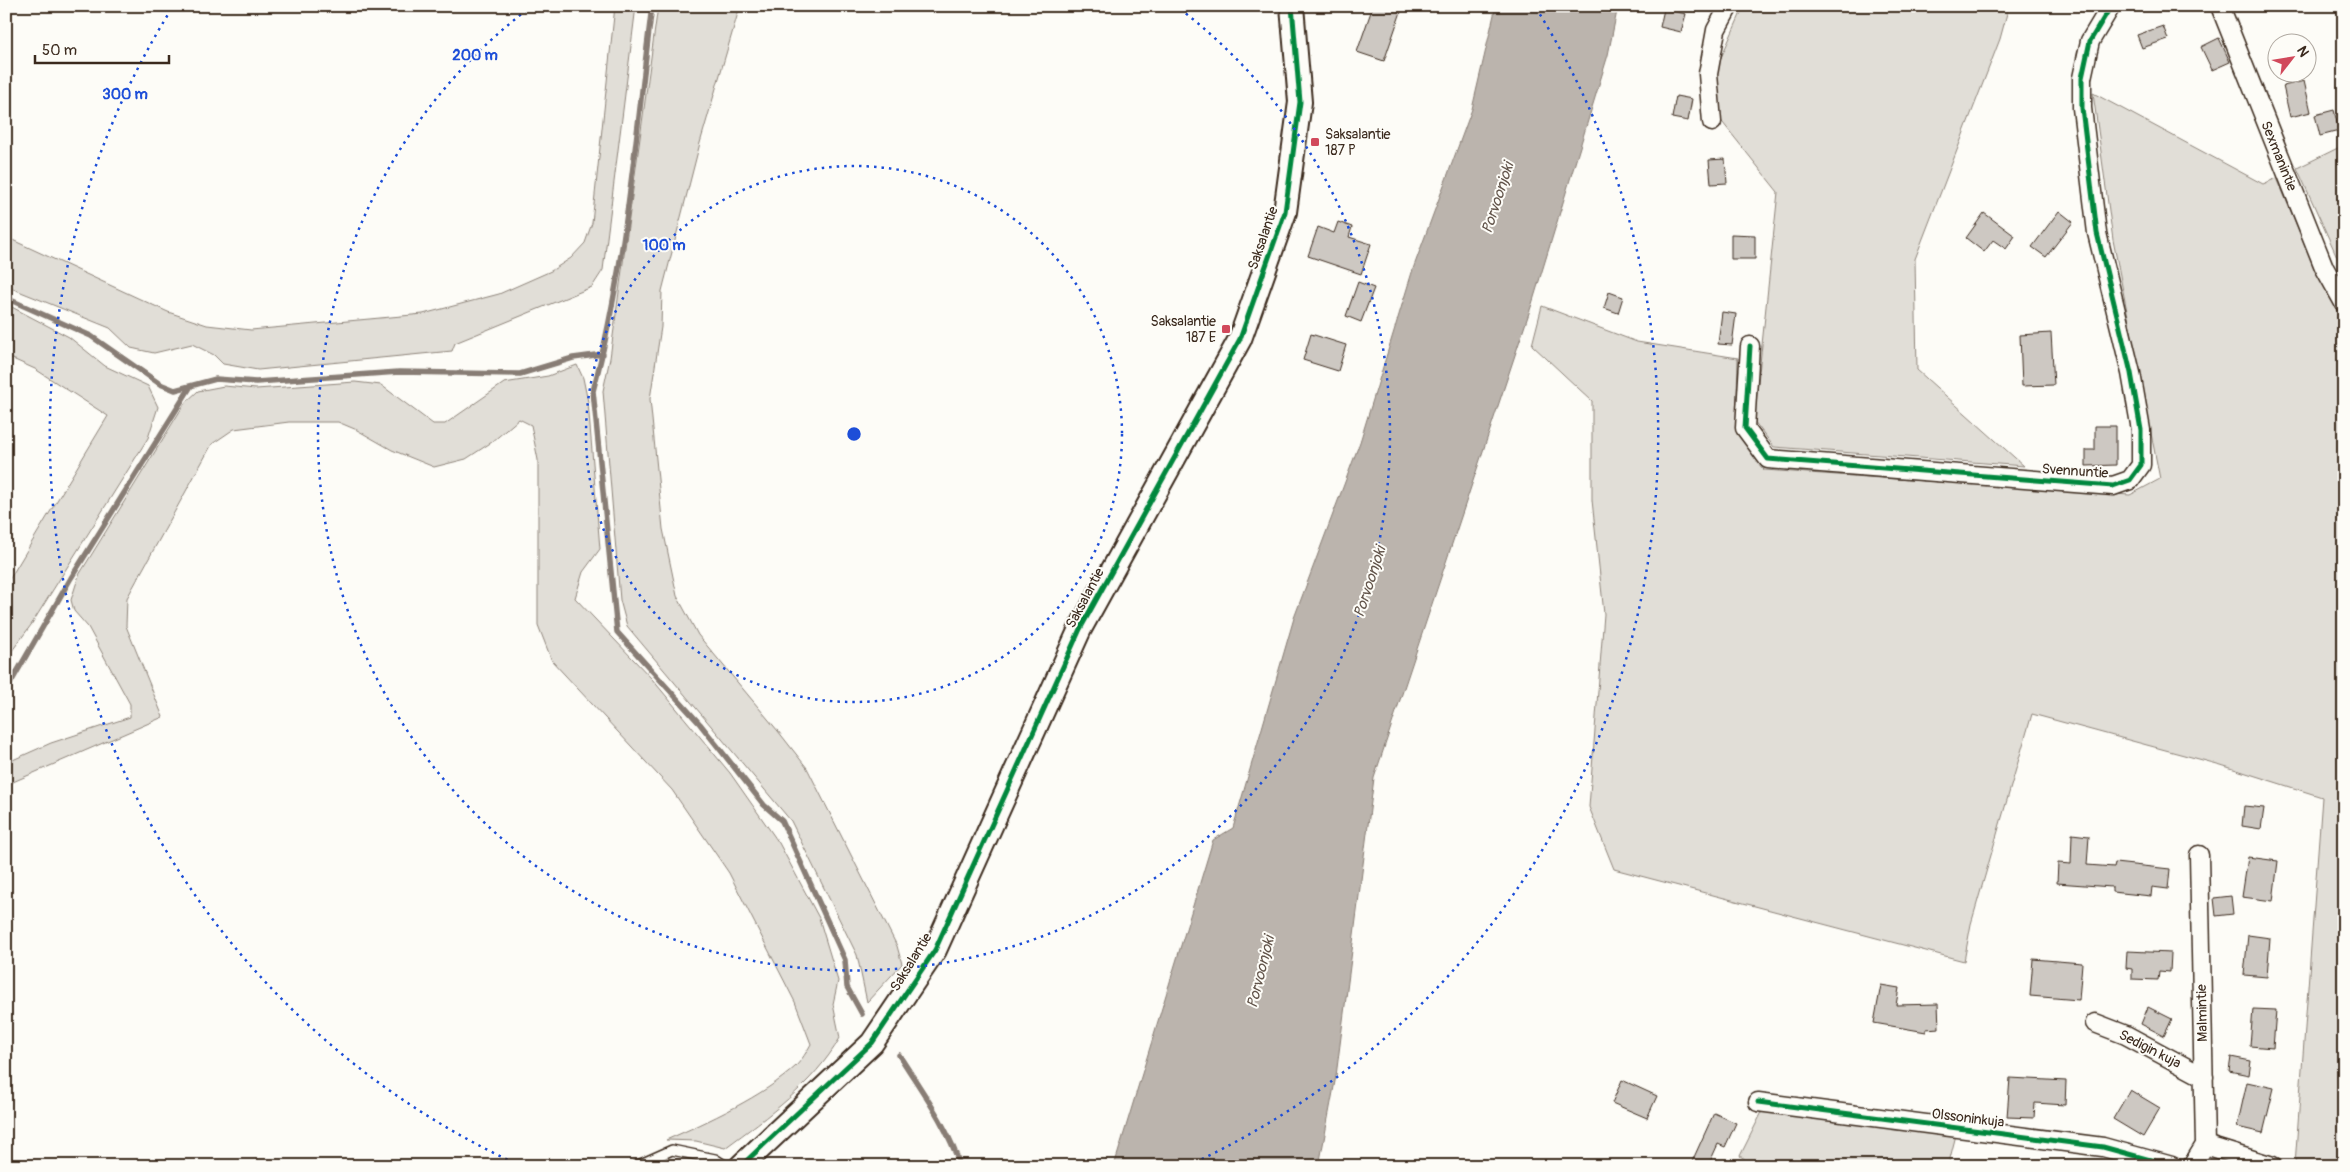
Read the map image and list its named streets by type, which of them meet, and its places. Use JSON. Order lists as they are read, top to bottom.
{
  "streets": {
    "street": [
      "Sexmanintie",
      "Saksalantie",
      "Svennuntie",
      "Malmintie",
      "Sedigin kuja",
      "Olssoninkuja"
    ]
  },
  "crossings": [
    ["Malmintie", "Sedigin kuja"]
  ],
  "water": ["Porvoonjoki"],
  "places": {
    "transit": ["Saksalantie 187 P", "Saksalantie 187 E"]
  },
  "scale_bar": "50 m",
  "north": "top right",
  "rings": ["200 m", "300 m", "100 m"]
}
